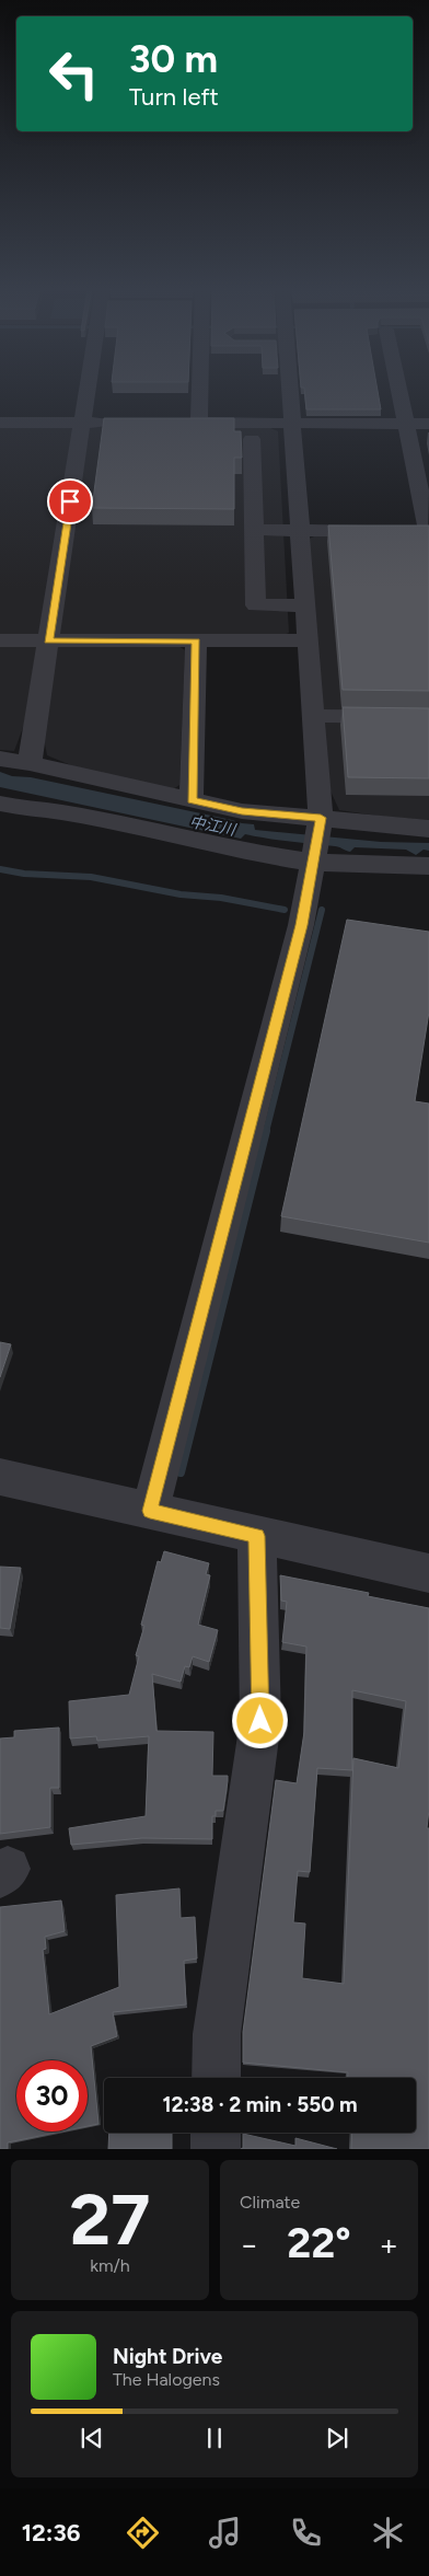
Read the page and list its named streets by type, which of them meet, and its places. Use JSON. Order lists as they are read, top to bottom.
{
  "water": ["中江川"],
  "page": {
    "turn": ["30 m", "Turn left"],
    "limit": "30",
    "trip": "12:38 · 2 min · 550 m",
    "tile": [
      ["27", "km/h"],
      "Climate"
    ],
    "heat": ["−", "22°", "+"],
    "song": ["Night Drive", "The Halogens"],
    "tabs": "12:36"
  }
}
